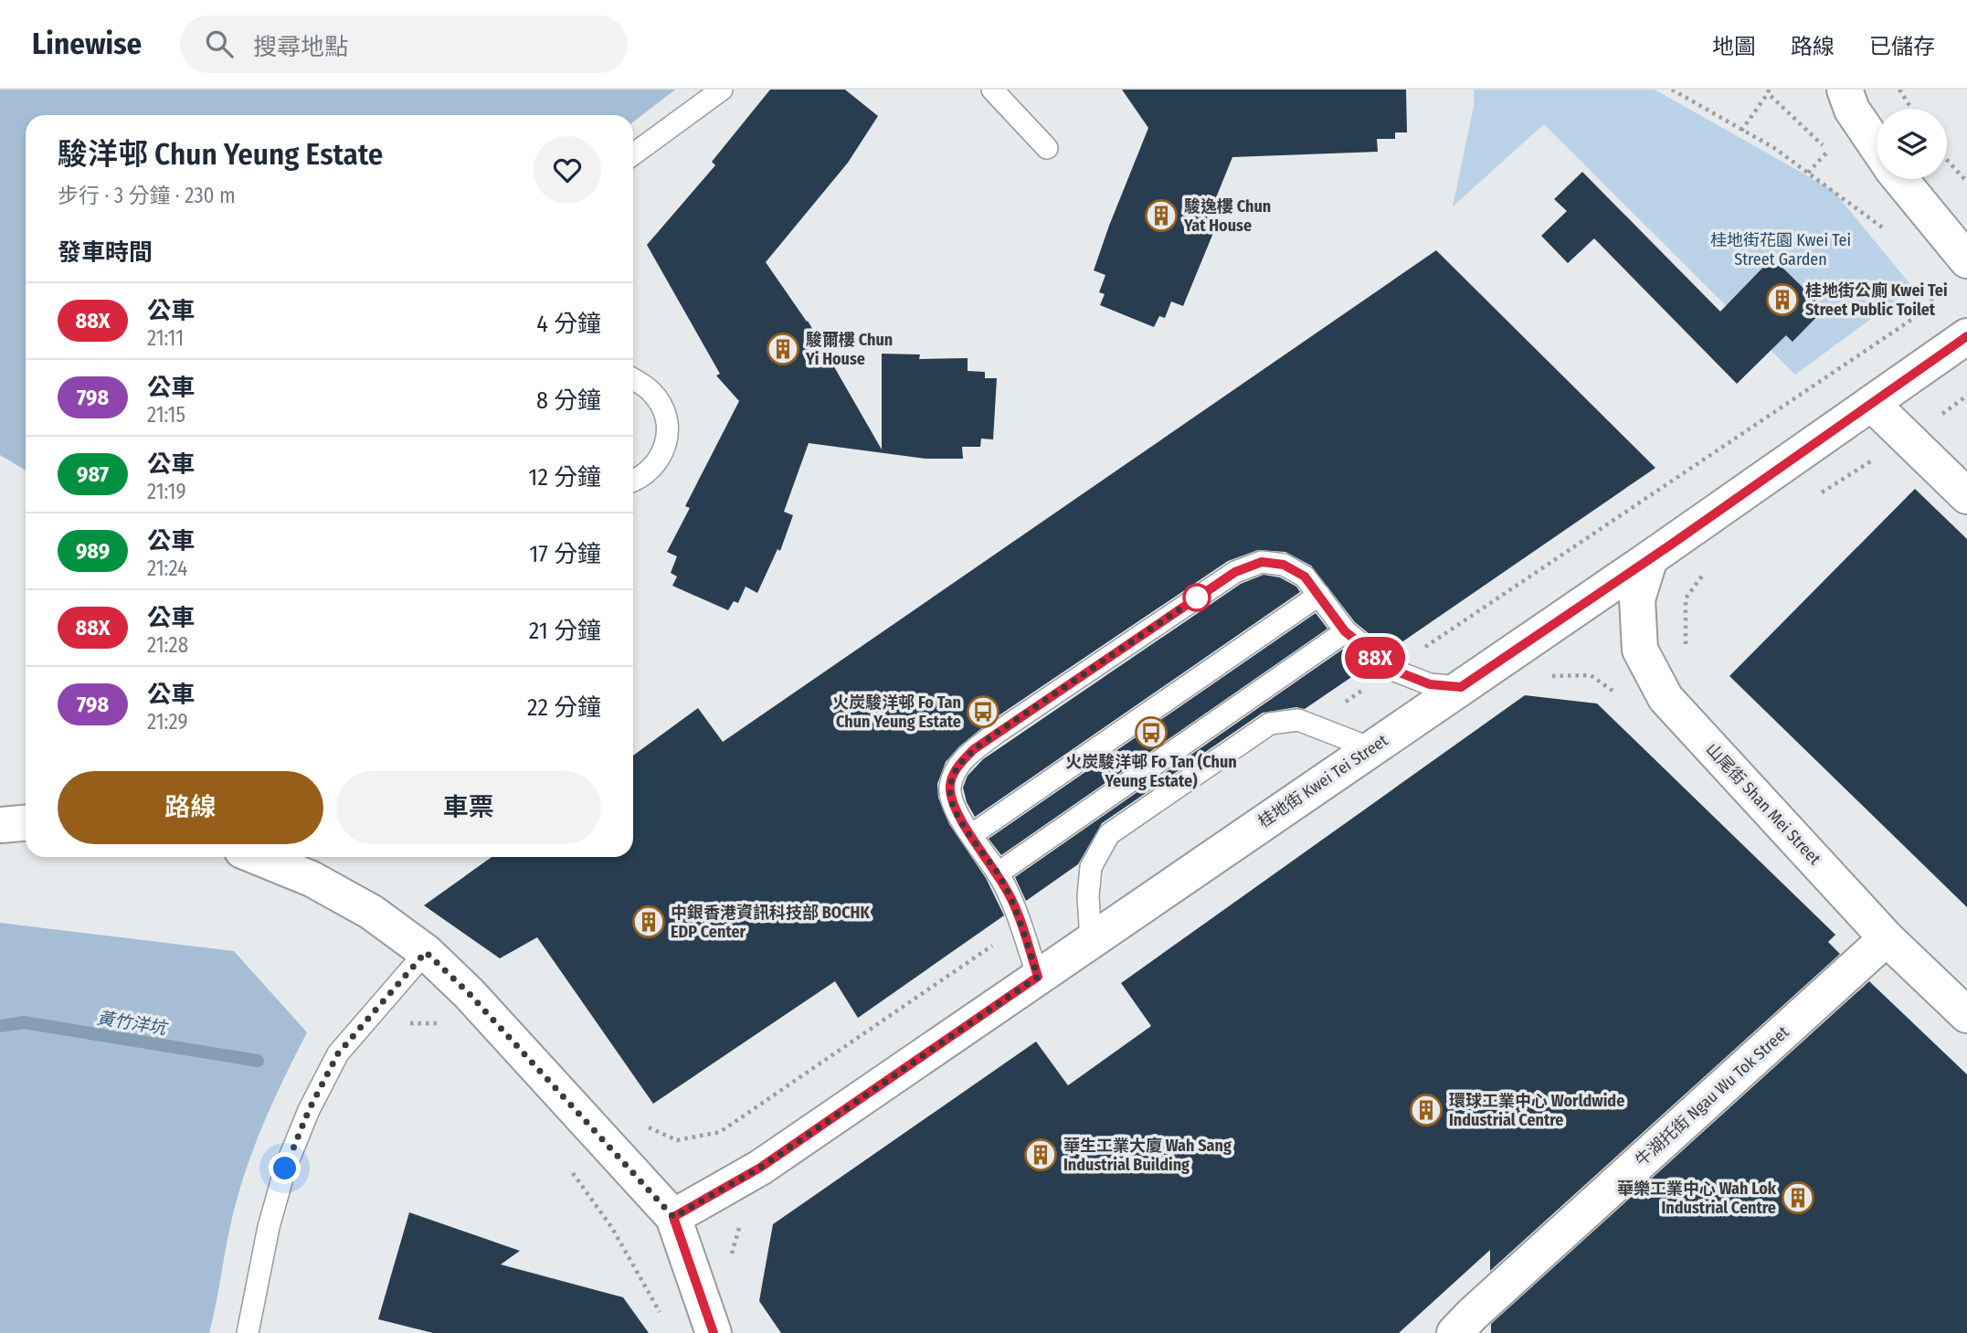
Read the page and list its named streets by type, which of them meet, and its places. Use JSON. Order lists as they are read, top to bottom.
{
  "streets": {
    "street": ["桂地街 Kwei Tei Street", "山尾街 Shan Mei Street", "牛湖托街 Ngau Wu Tok Street"]
  },
  "crossings": [
    ["桂地街 Kwei Tei Street", "山尾街 Shan Mei Street"],
    ["山尾街 Shan Mei Street", "牛湖托街 Ngau Wu Tok Street"]
  ],
  "water": ["黃竹洋坑"],
  "parks": ["桂地街花園 Kwei Tei Street Garden"],
  "places": {
    "building": [
      "駿逸樓 Chun Yat House",
      "桂地街公廁 Kwei Tei Street Public Toilet",
      "駿爾樓 Chun Yi House",
      "中銀香港資訊科技部 BOCHK EDP Center",
      "環球工業中心 Worldwide Industrial Centre",
      "華生工業大廈 Wah Sang Industrial Building",
      "華樂工業中心 Wah Lok Industrial Centre"
    ],
    "bus stop": ["火炭駿洋邨 Fo Tan Chun Yeung Estate", "火炭駿洋邨 Fo Tan (Chun Yeung Estate)"]
  },
  "lines": ["bus line 88X"],
  "page": {
    "header": "Linewise",
    "search": "搜尋地點",
    "nav": ["地圖", "路線", "已儲存"],
    "on_map": "88X",
    "heading": [
      ["駿洋邨 Chun Yeung Estate", "步行 · 3 分鐘 · 230 m"],
      "發車時間"
    ],
    "list": [
      {
        "mark": "88X",
        "name": "公車",
        "note": "21:11",
        "value": "4 分鐘"
      },
      {
        "mark": "798",
        "name": "公車",
        "note": "21:15",
        "value": "8 分鐘"
      },
      {
        "mark": "987",
        "name": "公車",
        "note": "21:19",
        "value": "12 分鐘"
      },
      {
        "mark": "989",
        "name": "公車",
        "note": "21:24",
        "value": "17 分鐘"
      },
      {
        "mark": "88X",
        "name": "公車",
        "note": "21:28",
        "value": "21 分鐘"
      },
      {
        "mark": "798",
        "name": "公車",
        "note": "21:29",
        "value": "22 分鐘"
      }
    ],
    "buttons": ["路線", "車票"]
  }
}
